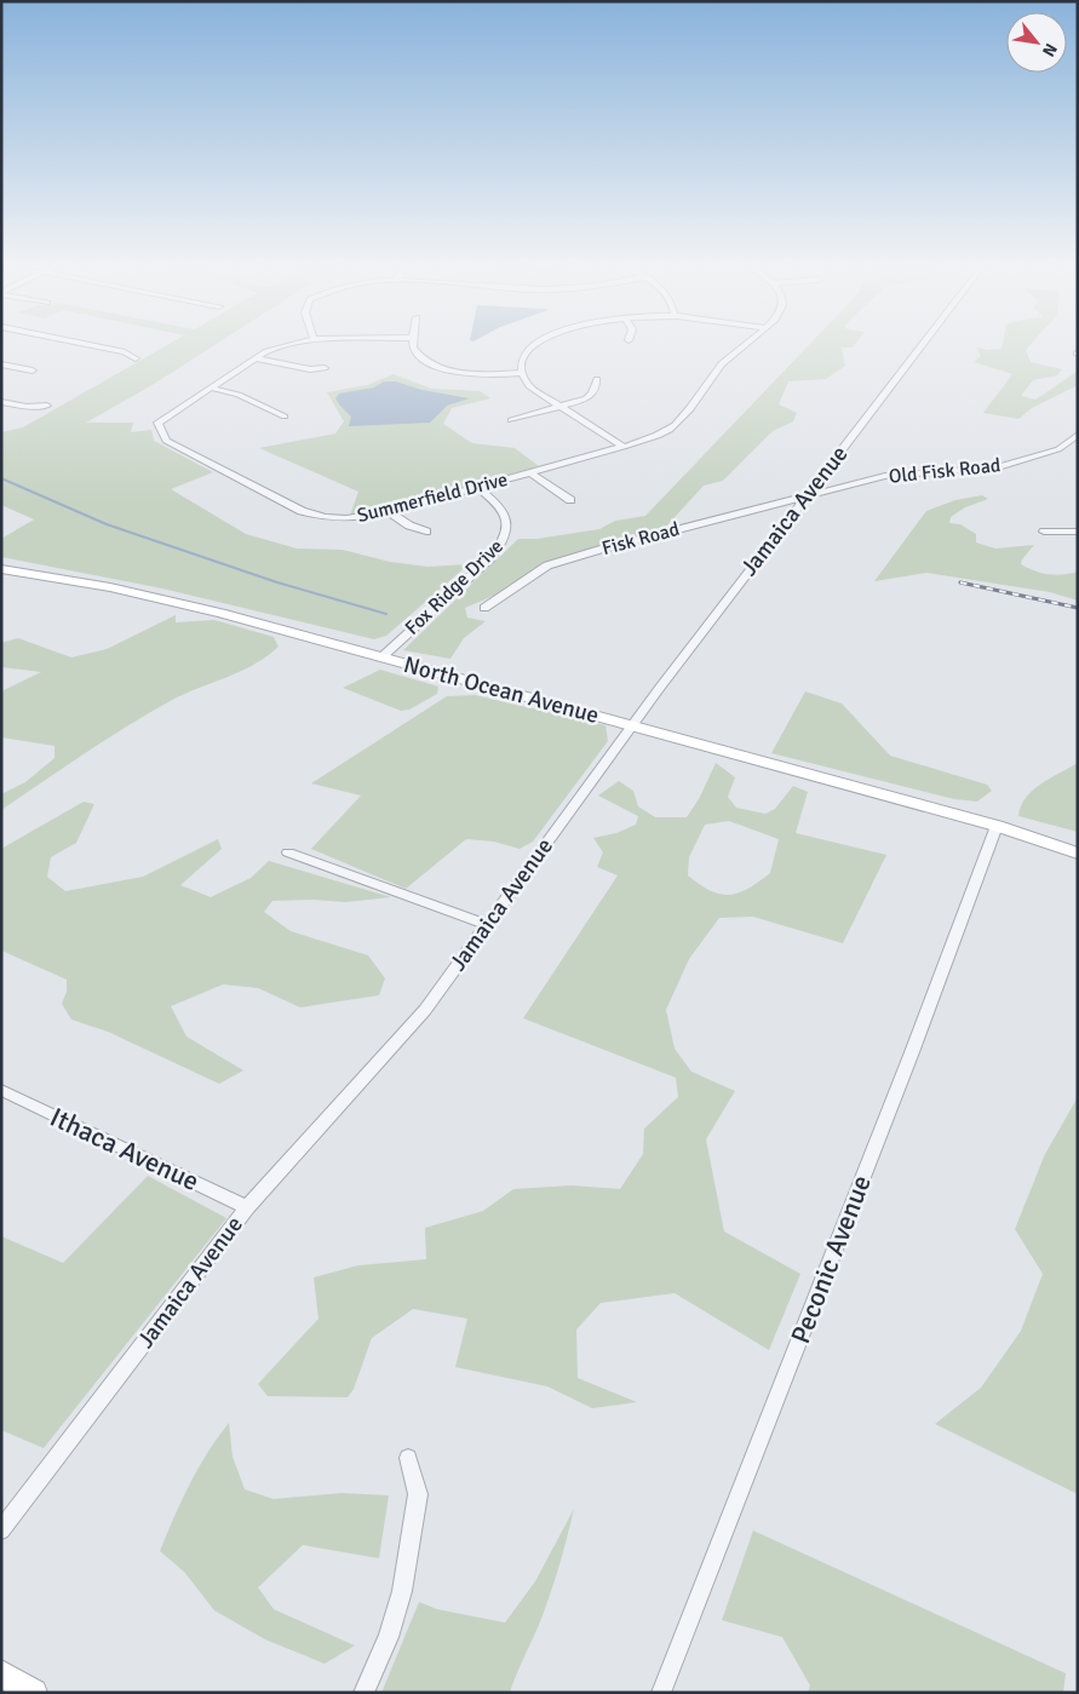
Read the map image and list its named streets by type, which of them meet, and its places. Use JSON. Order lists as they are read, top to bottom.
{
  "streets": {
    "main road": ["North Ocean Avenue"],
    "street": [
      "Old Fisk Road",
      "Summerfield Drive",
      "Jamaica Avenue",
      "Fisk Road",
      "Fox Ridge Drive",
      "Ithaca Avenue",
      "Peconic Avenue"
    ]
  },
  "crossings": [
    ["Old Fisk Road", "Jamaica Avenue"],
    ["Old Fisk Road", "Fisk Road"],
    ["Summerfield Drive", "Fox Ridge Drive"],
    ["Jamaica Avenue", "Fisk Road"],
    ["Jamaica Avenue", "North Ocean Avenue"],
    ["Jamaica Avenue", "Ithaca Avenue"],
    ["Fox Ridge Drive", "North Ocean Avenue"],
    ["North Ocean Avenue", "Peconic Avenue"]
  ],
  "north": "bottom right"
}
